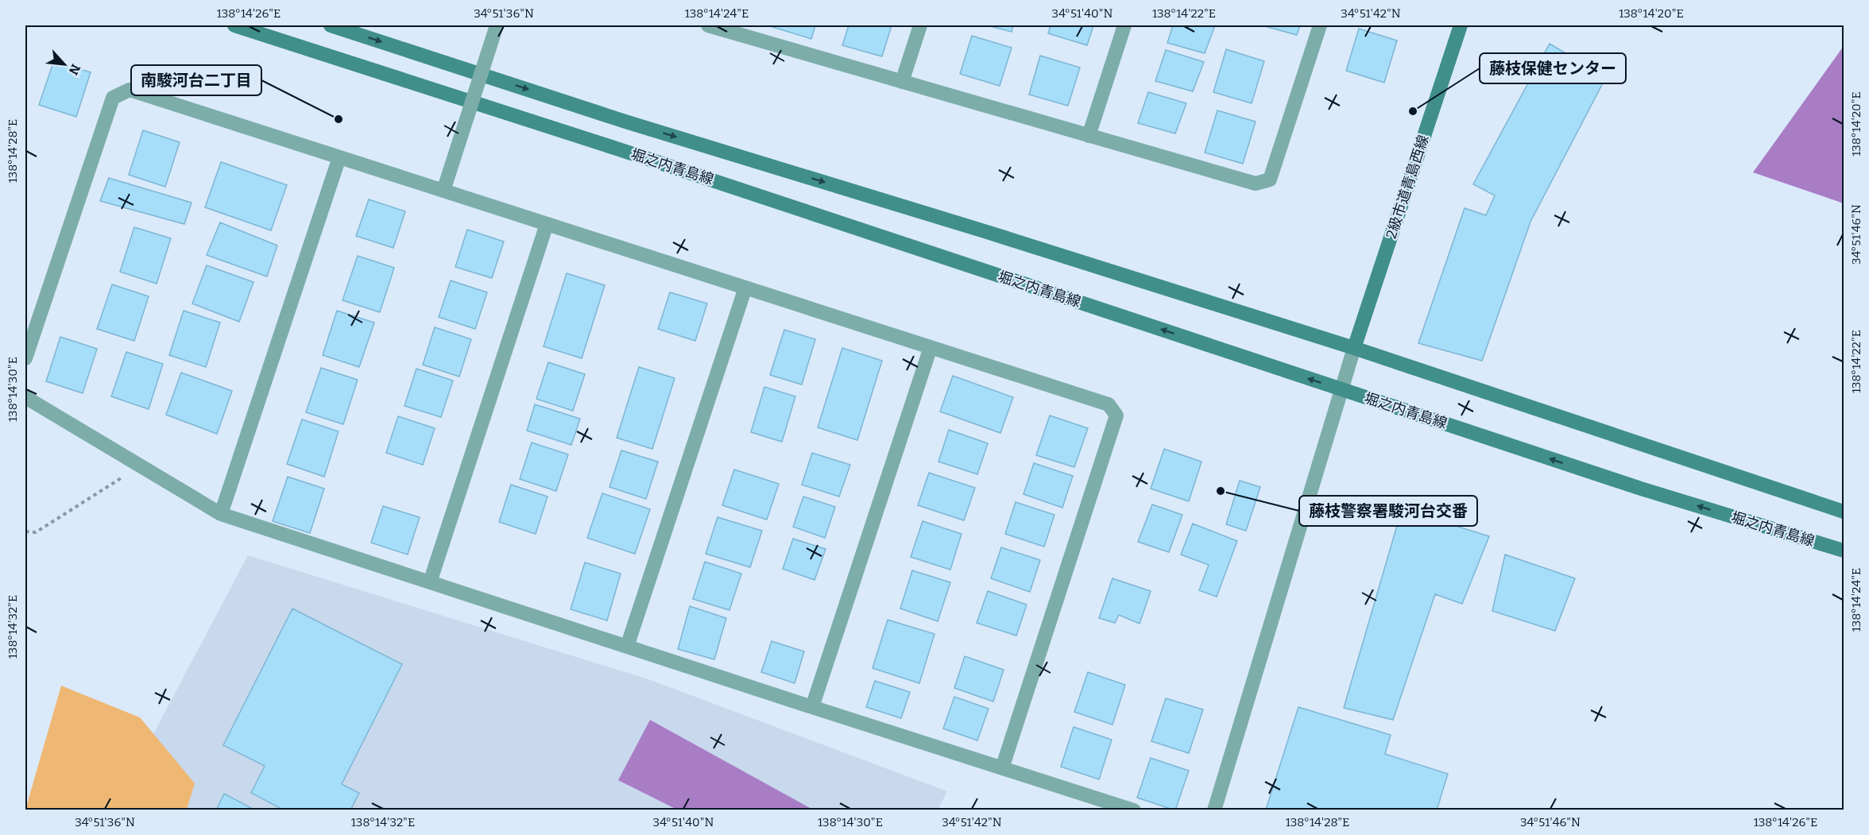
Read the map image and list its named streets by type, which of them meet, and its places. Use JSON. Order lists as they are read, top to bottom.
{
  "streets": {
    "main road": ["堀之内青島線", "2級市道青島西線"]
  },
  "crossings": [
    ["堀之内青島線", "2級市道青島西線"]
  ],
  "places": ["藤枝保健センター", "南駿河台二丁目", "藤枝警察署駿河台交番"],
  "north": "bottom right",
  "coordinates": [
    "138°14'26\"E",
    "34°51'36\"N",
    "138°14'24\"E",
    "34°51'40\"N",
    "138°14'22\"E",
    "34°51'42\"N",
    "138°14'20\"E",
    "138°14'28\"E",
    "34°51'46\"N",
    "138°14'30\"E",
    "138°14'32\"E"
  ]
}
